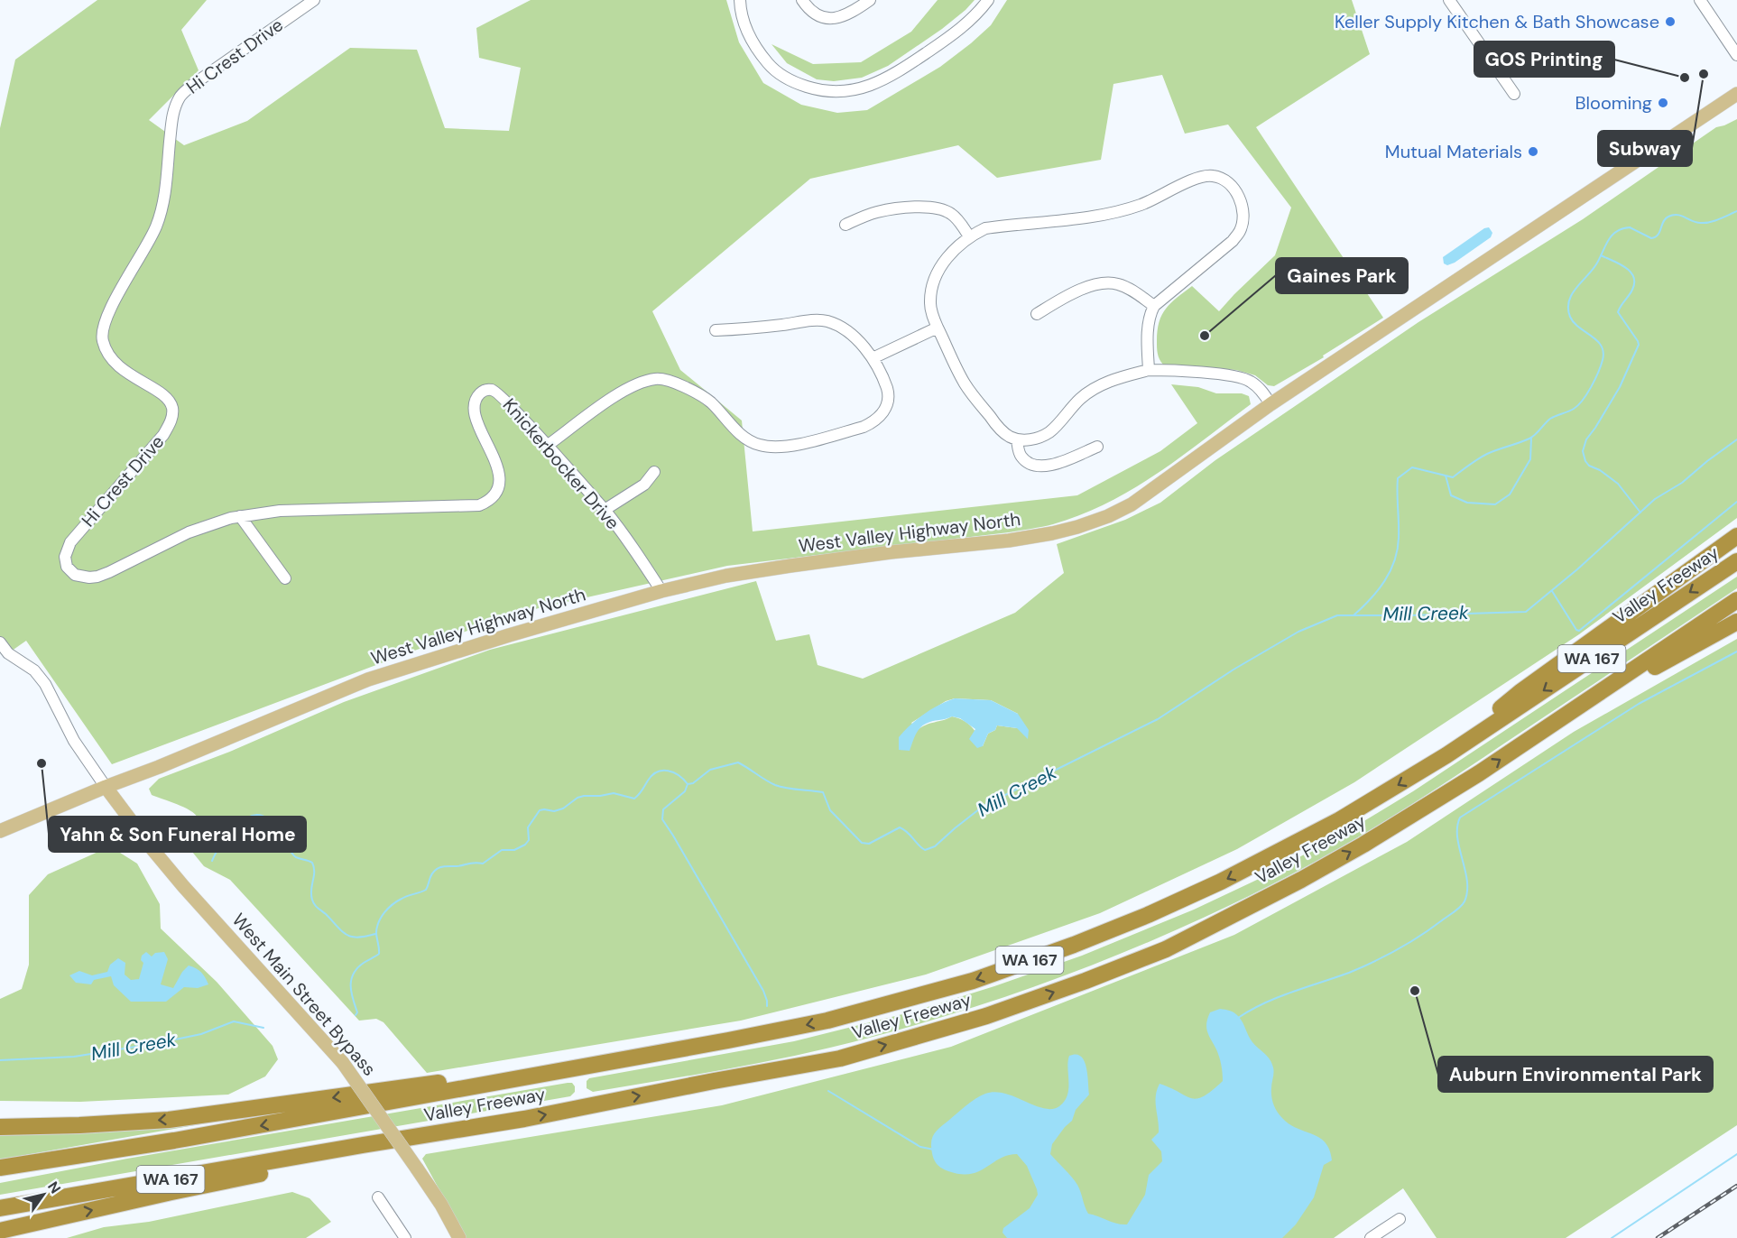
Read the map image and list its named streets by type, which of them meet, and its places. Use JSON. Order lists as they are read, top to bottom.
{
  "streets": {
    "highway": ["Valley Freeway", "WA 167"],
    "main road": ["West Valley Highway North", "West Main Street Bypass"],
    "street": ["Hi Crest Drive", "Knickerbocker Drive"]
  },
  "crossings": [
    ["Hi Crest Drive", "Knickerbocker Drive"],
    ["Knickerbocker Drive", "West Valley Highway North"],
    ["West Valley Highway North", "West Main Street Bypass"],
    ["Valley Freeway", "WA 167"]
  ],
  "water": ["Mill Creek"],
  "places": [
    "Keller Supply Kitchen & Bath Showcase",
    "Subway",
    "GOS Printing",
    "Blooming",
    "Mutual Materials",
    "Gaines Park",
    "Yahn & Son Funeral Home",
    "Auburn Environmental Park"
  ],
  "north": "top right"
}
